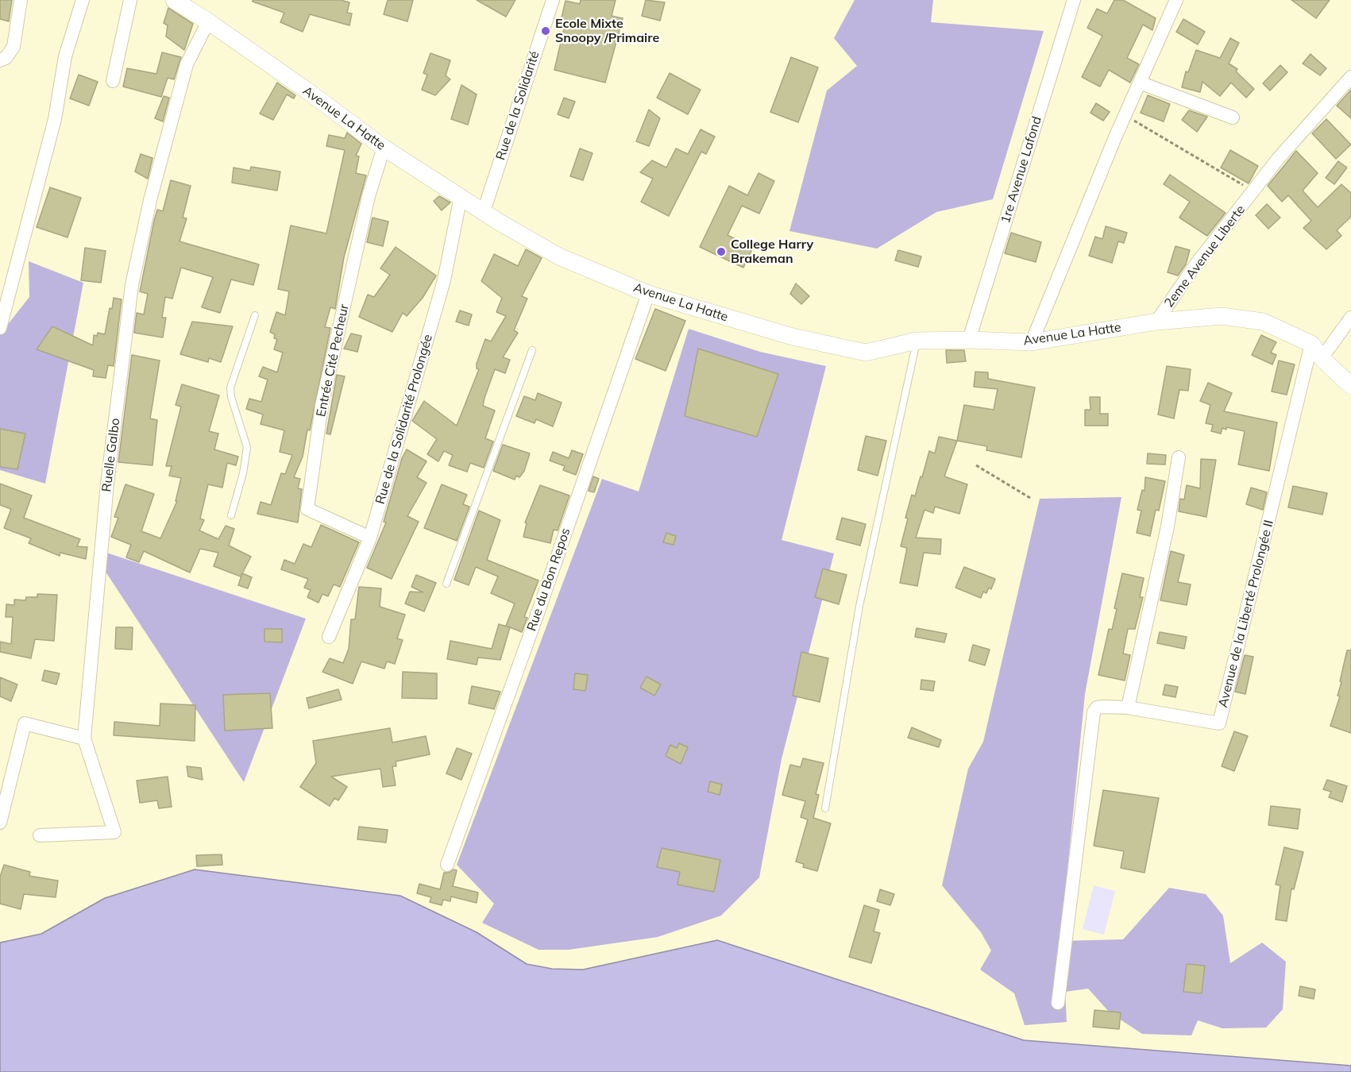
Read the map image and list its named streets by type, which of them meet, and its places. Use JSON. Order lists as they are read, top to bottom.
{
  "streets": {
    "street": [
      "Rue de la Solidarité",
      "Avenue La Hatte",
      "1re Avenue Lafond",
      "2eme Avenue Liberte",
      "Entrée Cité Pecheur",
      "Rue de la Solidarité Prolongée",
      "Ruelle Galbo",
      "Rue du Bon Repos",
      "Avenue de la Liberté Prolongée II"
    ]
  },
  "crossings": [
    ["Rue de la Solidarité", "Avenue La Hatte"],
    ["Avenue La Hatte", "1re Avenue Lafond"],
    ["Avenue La Hatte", "2eme Avenue Liberte"],
    ["Avenue La Hatte", "Entrée Cité Pecheur"],
    ["Avenue La Hatte", "Rue de la Solidarité Prolongée"],
    ["Avenue La Hatte", "Ruelle Galbo"],
    ["Avenue La Hatte", "Rue du Bon Repos"],
    ["Avenue La Hatte", "Avenue de la Liberté Prolongée II"],
    ["Entrée Cité Pecheur", "Rue de la Solidarité Prolongée"]
  ],
  "places": ["Ecole Mixte Snoopy /Primaire", "College Harry Brakeman"]
}
